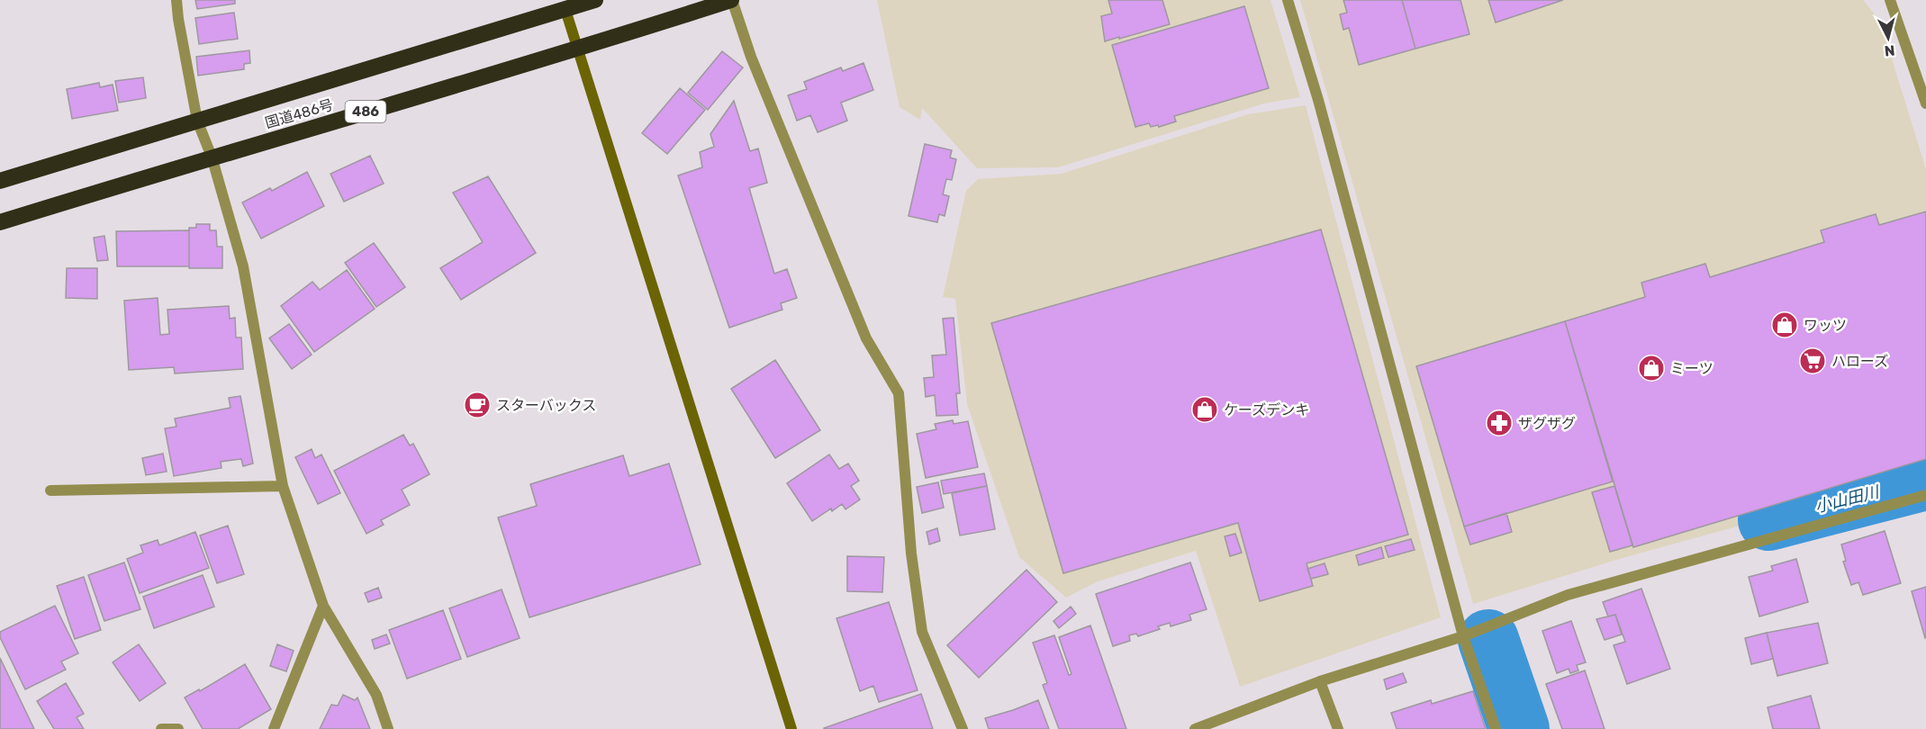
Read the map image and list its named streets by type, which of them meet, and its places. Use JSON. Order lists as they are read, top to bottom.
{
  "streets": {
    "highway": ["486", "国道486号"]
  },
  "water": ["小山田川"],
  "places": {
    "shop": ["ワッツ", "ミーツ", "ケーズデンキ"],
    "supermarket": ["ハローズ"],
    "cafe": ["スターバックス"],
    "pharmacy": ["ザグザグ"]
  },
  "north": "bottom"
}
